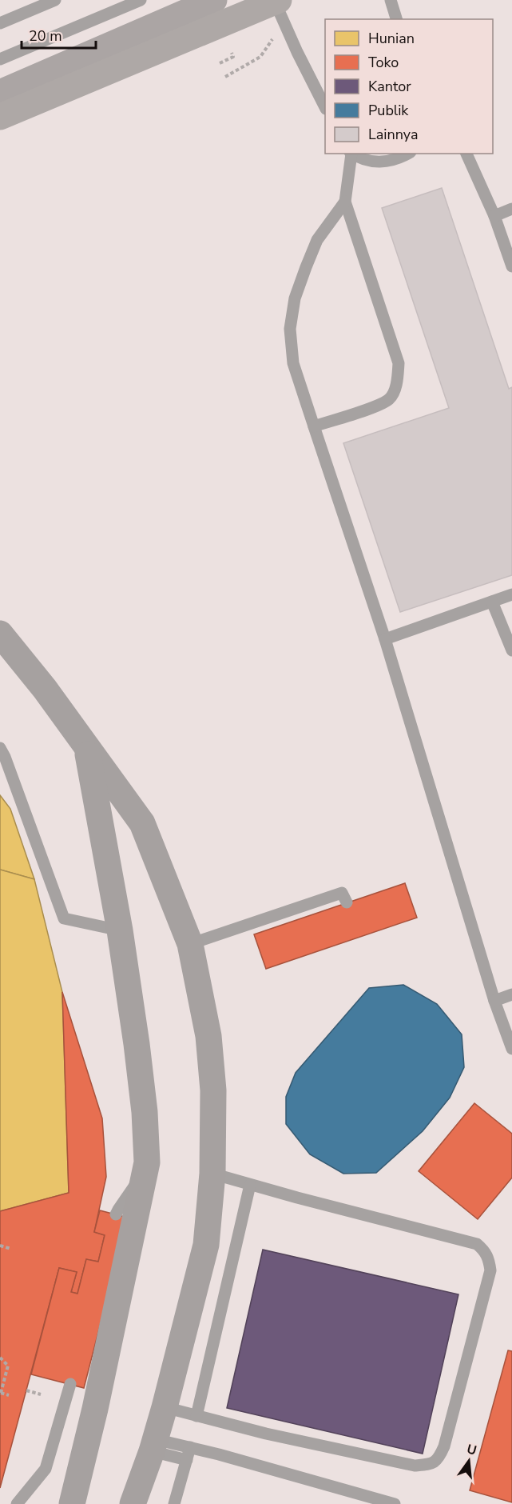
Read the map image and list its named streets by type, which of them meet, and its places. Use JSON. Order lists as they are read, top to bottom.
{
  "legend": [
    "Hunian",
    "Toko",
    "Kantor",
    "Publik",
    "Lainnya"
  ],
  "scale_bar": "20 m",
  "north": "top"
}
